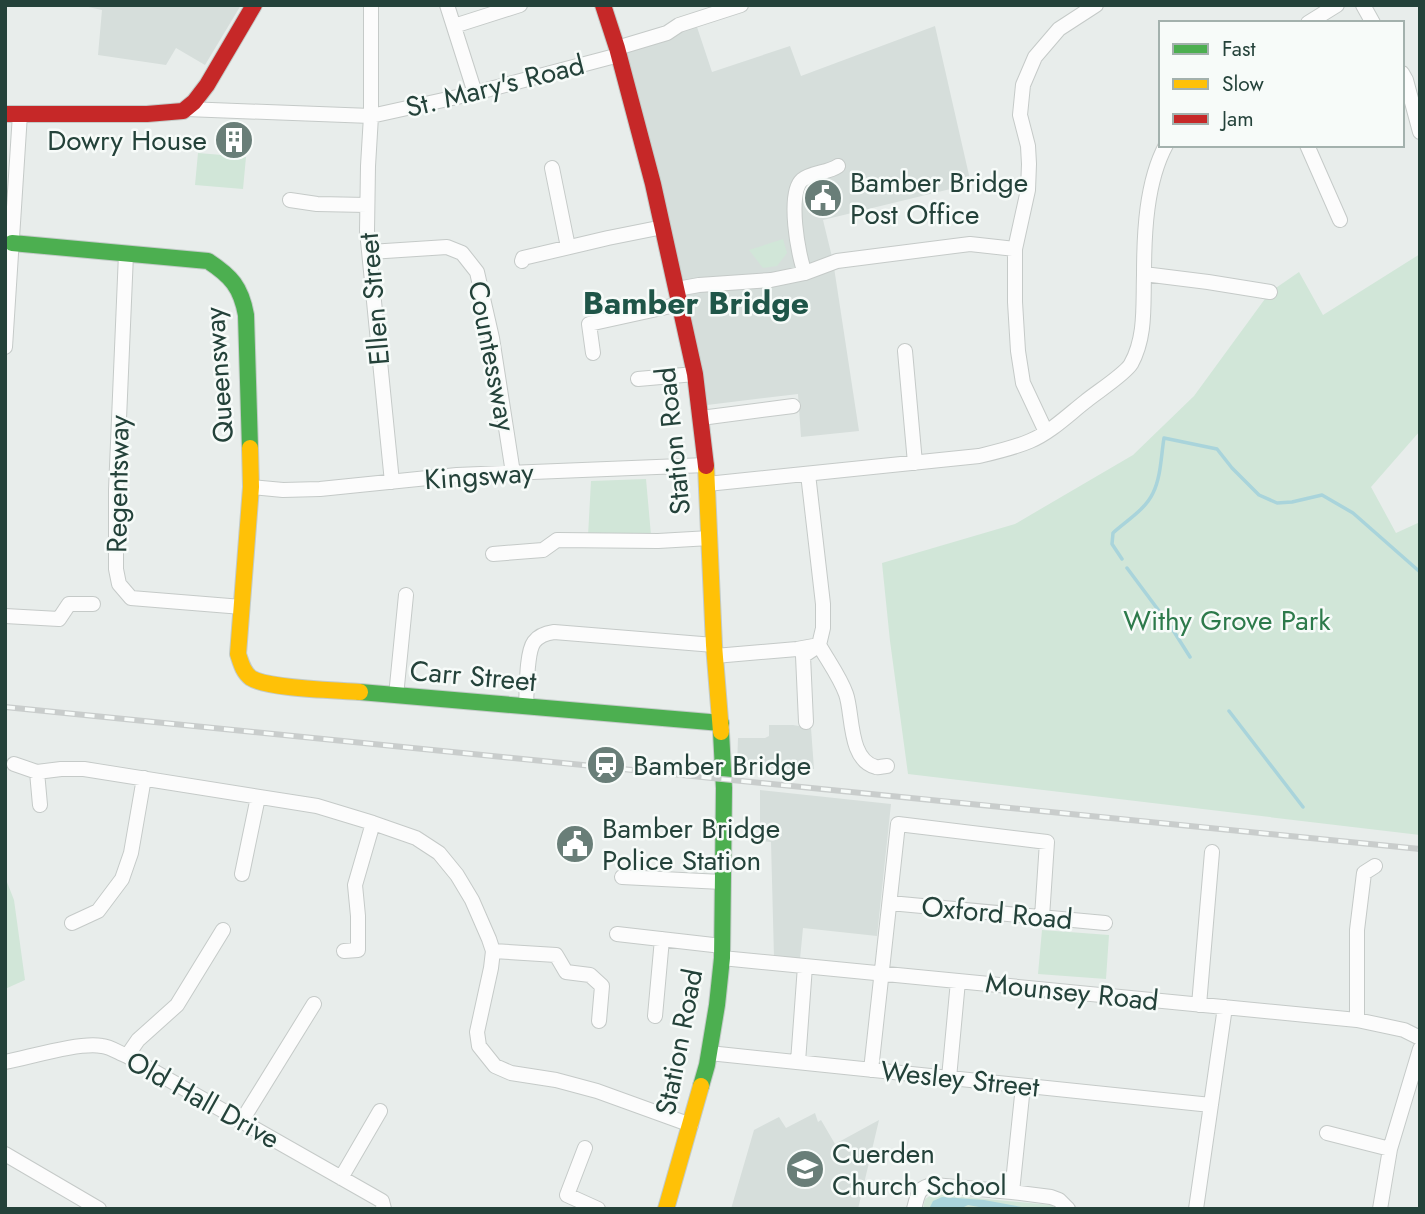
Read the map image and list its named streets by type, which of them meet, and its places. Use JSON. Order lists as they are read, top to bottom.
{
  "streets": {
    "main road": ["Queensway", "Station Road", "Carr Street"],
    "street": [
      "St. Mary's Road",
      "Ellen Street",
      "Countessway",
      "Kingsway",
      "Regentsway",
      "Oxford Road",
      "Mounsey Road",
      "Wesley Street",
      "Old Hall Drive"
    ]
  },
  "crossings": [
    ["St. Mary's Road", "Ellen Street"],
    ["St. Mary's Road", "Station Road"],
    ["Ellen Street", "Countessway"],
    ["Ellen Street", "Kingsway"],
    ["Countessway", "Kingsway"],
    ["Queensway", "Kingsway"],
    ["Queensway", "Regentsway"],
    ["Queensway", "Carr Street"],
    ["Station Road", "Kingsway"],
    ["Station Road", "Carr Street"],
    ["Station Road", "Mounsey Road"],
    ["Station Road", "Wesley Street"]
  ],
  "districts": ["Bamber Bridge"],
  "parks": ["Withy Grove Park"],
  "places": {
    "building": ["Dowry House"],
    "public building": ["Bamber Bridge Post Office", "Bamber Bridge Police Station"],
    "station": ["Bamber Bridge"],
    "school or university": ["Cuerden Church School"]
  },
  "legend": ["Fast", "Slow", "Jam"]
}
